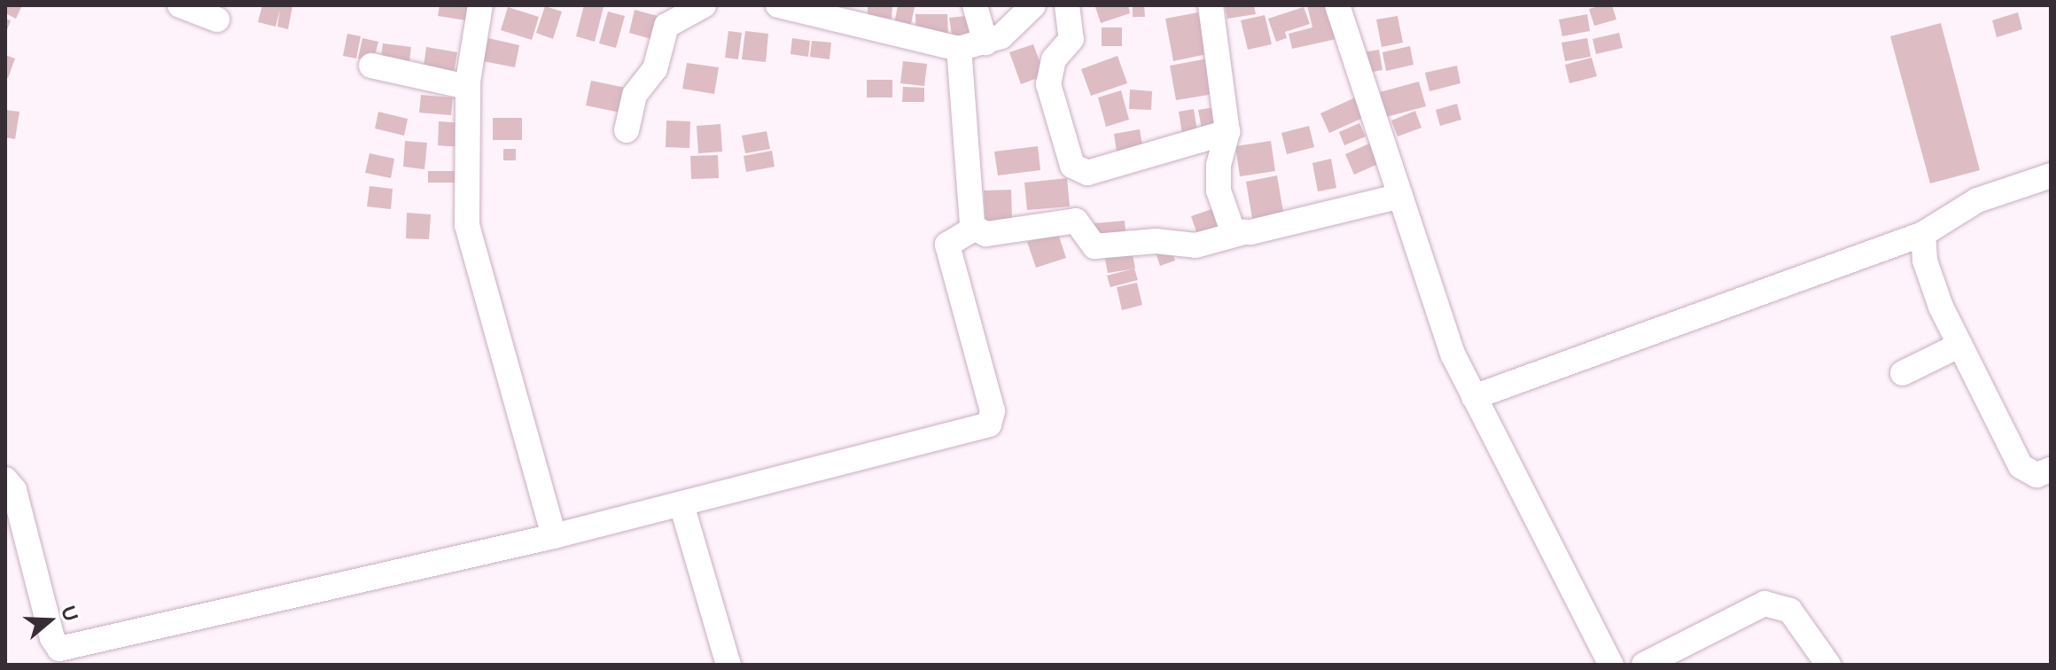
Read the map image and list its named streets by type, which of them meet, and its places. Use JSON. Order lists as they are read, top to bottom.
{
  "north": "right"
}
